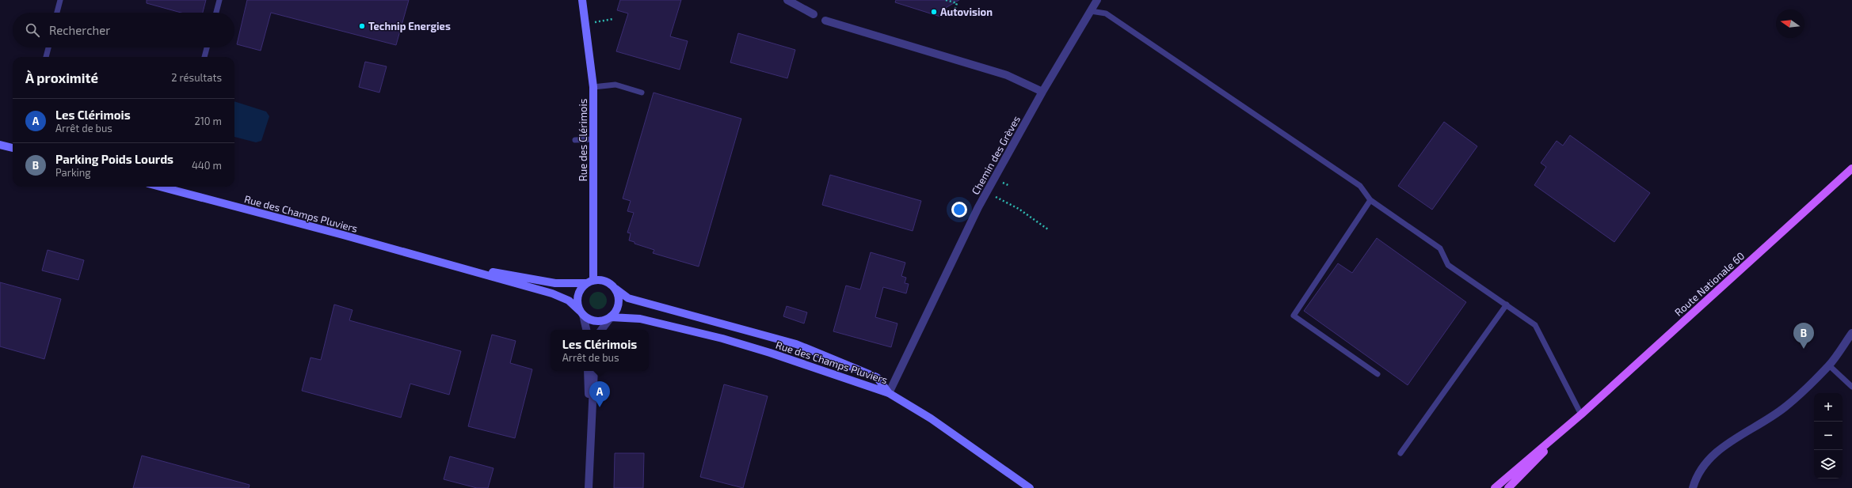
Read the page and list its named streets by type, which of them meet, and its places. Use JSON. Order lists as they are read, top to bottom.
{
  "streets": {
    "main road": ["Route Nationale 60"],
    "street": ["Rue des Clérimois", "Chemin des Grèves", "Rue des Champs Pluviers"]
  },
  "crossings": [
    ["Rue des Clérimois", "Rue des Champs Pluviers"],
    ["Chemin des Grèves", "Rue des Champs Pluviers"]
  ],
  "places": ["Autovision", "Technip Energies"],
  "north": "left",
  "page": {
    "search": "Rechercher",
    "heading": ["À proximité", "2 résultats"],
    "list": [
      {
        "mark": "A",
        "name": "Les Clérimois",
        "note": "Arrêt de bus",
        "value": "210 m"
      },
      {
        "mark": "B",
        "name": "Parking Poids Lourds",
        "note": "Parking",
        "value": "440 m"
      }
    ],
    "pins": ["B", "A"],
    "popup": ["Les Clérimois", "Arrêt de bus"],
    "map_buttons": ["+", "−"]
  }
}
